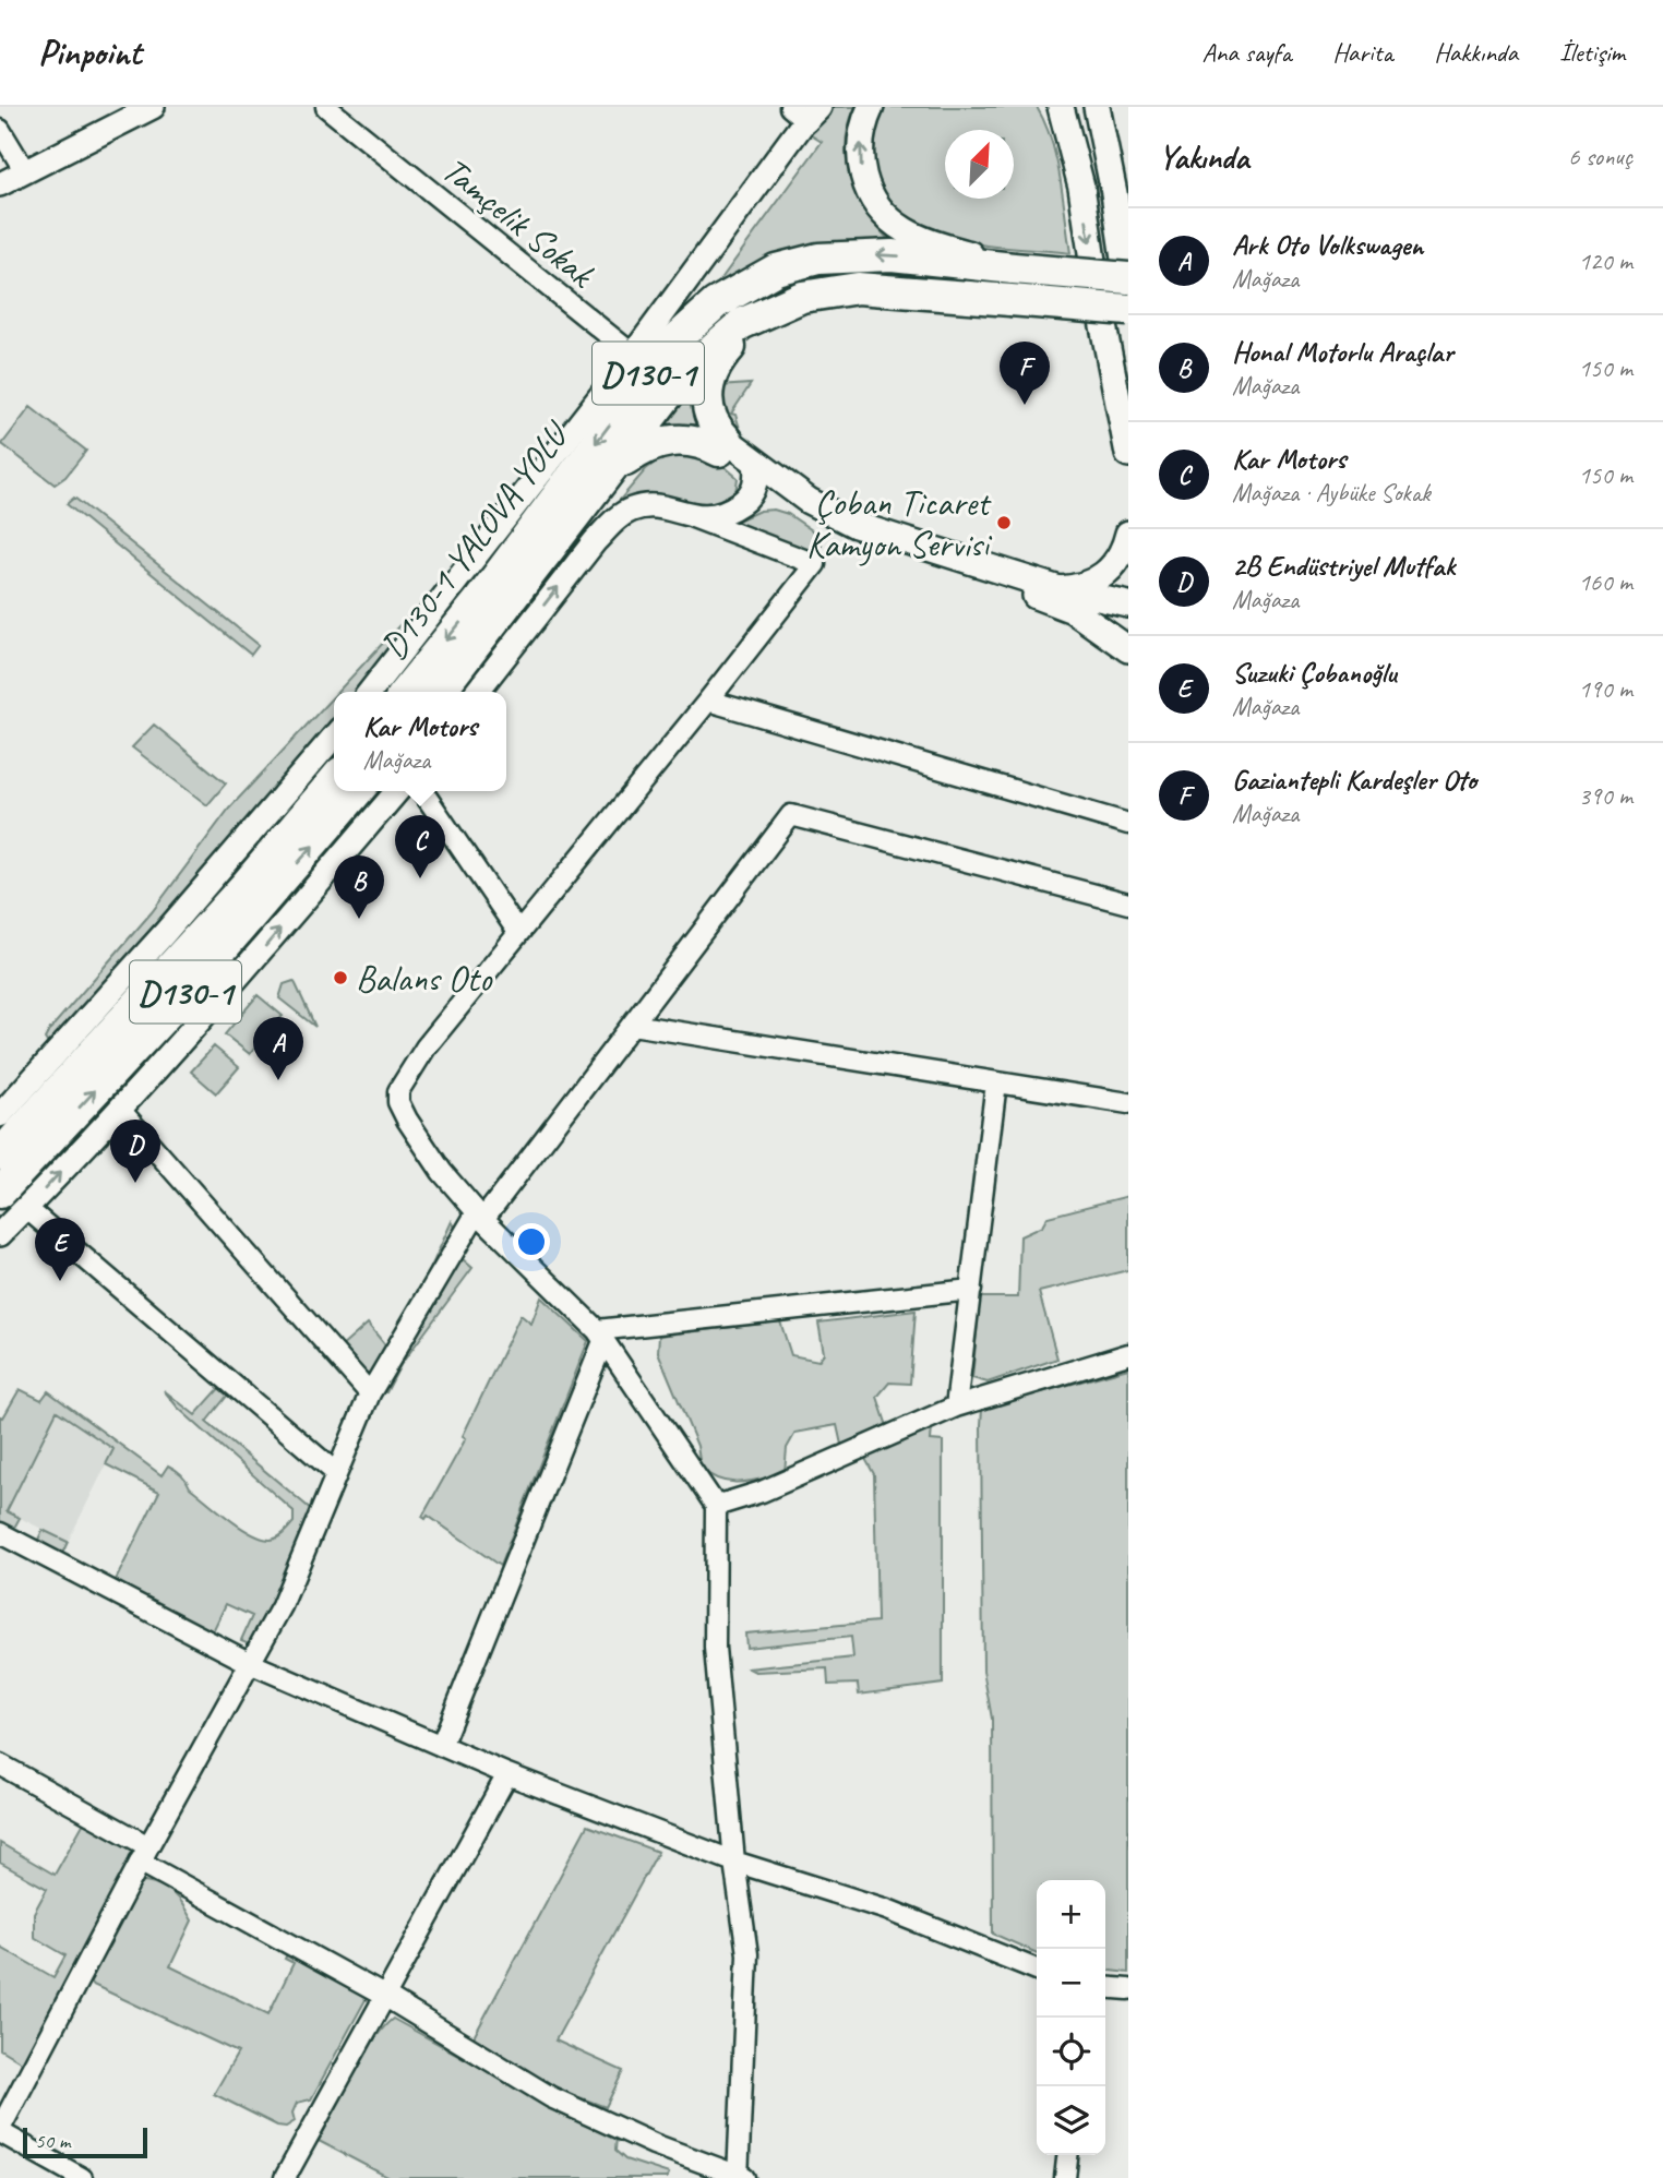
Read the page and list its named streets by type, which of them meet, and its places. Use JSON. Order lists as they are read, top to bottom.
{
  "streets": {
    "highway": ["D130-1", "D130-1 YALOVA YOLU"],
    "street": ["Tamçelik Sokak"]
  },
  "places": ["Çoban Ticaret Kamyon Servisi", "Balans Oto"],
  "scale_bar": "50 m",
  "north": "top right",
  "page": {
    "header": "Pinpoint",
    "nav": [
      "Ana sayfa",
      "Harita",
      "Hakkında",
      "İletişim"
    ],
    "heading": ["Yakında", "6 sonuç"],
    "list": [
      {
        "mark": "A",
        "name": "Ark Oto Volkswagen",
        "note": "Mağaza",
        "value": "120 m"
      },
      {
        "mark": "B",
        "name": "Honal Motorlu Araçlar",
        "note": "Mağaza",
        "value": "150 m"
      },
      {
        "mark": "C",
        "name": "Kar Motors",
        "note": "Mağaza · Aybüke Sokak",
        "value": "150 m"
      },
      {
        "mark": "D",
        "name": "2B Endüstriyel Mutfak",
        "note": "Mağaza",
        "value": "160 m"
      },
      {
        "mark": "E",
        "name": "Suzuki Çobanoğlu",
        "note": "Mağaza",
        "value": "190 m"
      },
      {
        "mark": "F",
        "name": "Gaziantepli Kardeşler Oto",
        "note": "Mağaza",
        "value": "390 m"
      }
    ],
    "pins": [
      "F",
      "C",
      "B",
      "A",
      "D",
      "E"
    ],
    "popup": ["Kar Motors", "Mağaza"],
    "map_buttons": ["+", "−"],
    "scale": "50 m"
  }
}
